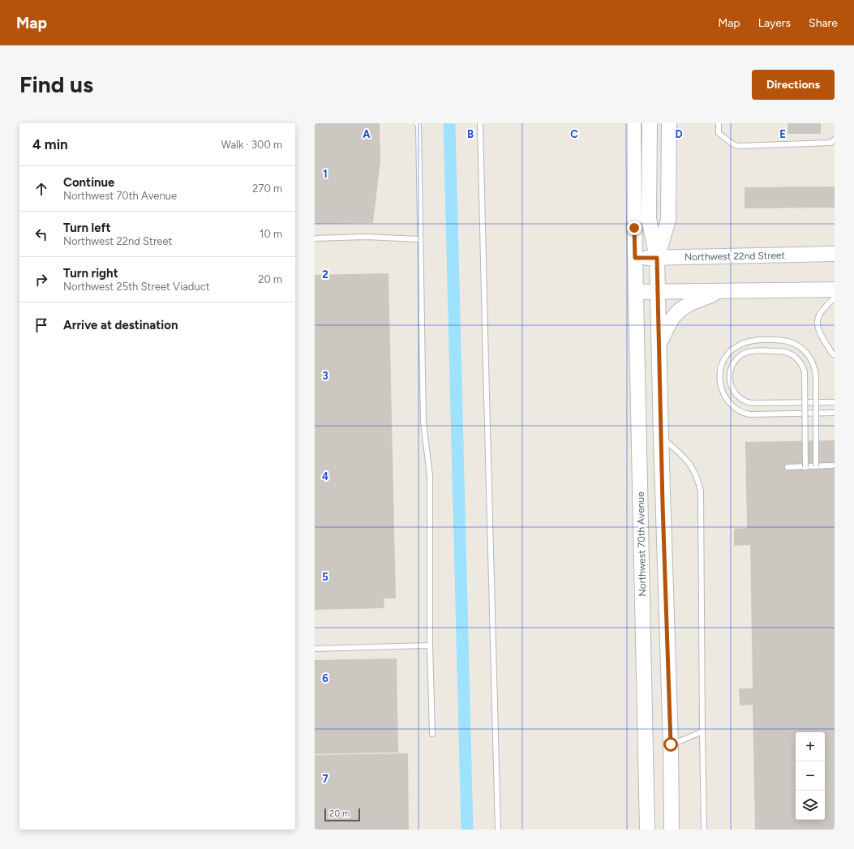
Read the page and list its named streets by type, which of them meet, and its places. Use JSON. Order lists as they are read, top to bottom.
{
  "streets": {
    "main road": ["Northwest 22nd Street", "Northwest 70th Avenue"]
  },
  "crossings": [
    ["Northwest 22nd Street", "Northwest 70th Avenue"]
  ],
  "scale_bar": "20 m",
  "page": {
    "header": "Map",
    "nav": ["Map", "Layers", "Share"],
    "buttons": "Directions",
    "title": "Find us",
    "heading": ["4 min", "Walk · 300 m"],
    "list": [
      ["Continue", "Northwest 70th Avenue", "270 m"],
      ["Turn left", "Northwest 22nd Street", "10 m"],
      ["Turn right", "Northwest 25th Street Viaduct", "20 m"],
      "Arrive at destination"
    ],
    "map_buttons": ["+", "−"],
    "scale": "20 m"
  },
  "grid": {
    "columns": [
      "A",
      "B",
      "C",
      "D",
      "E"
    ],
    "rows": [
      "1",
      "2",
      "3",
      "4",
      "5",
      "6",
      "7"
    ]
  }
}
